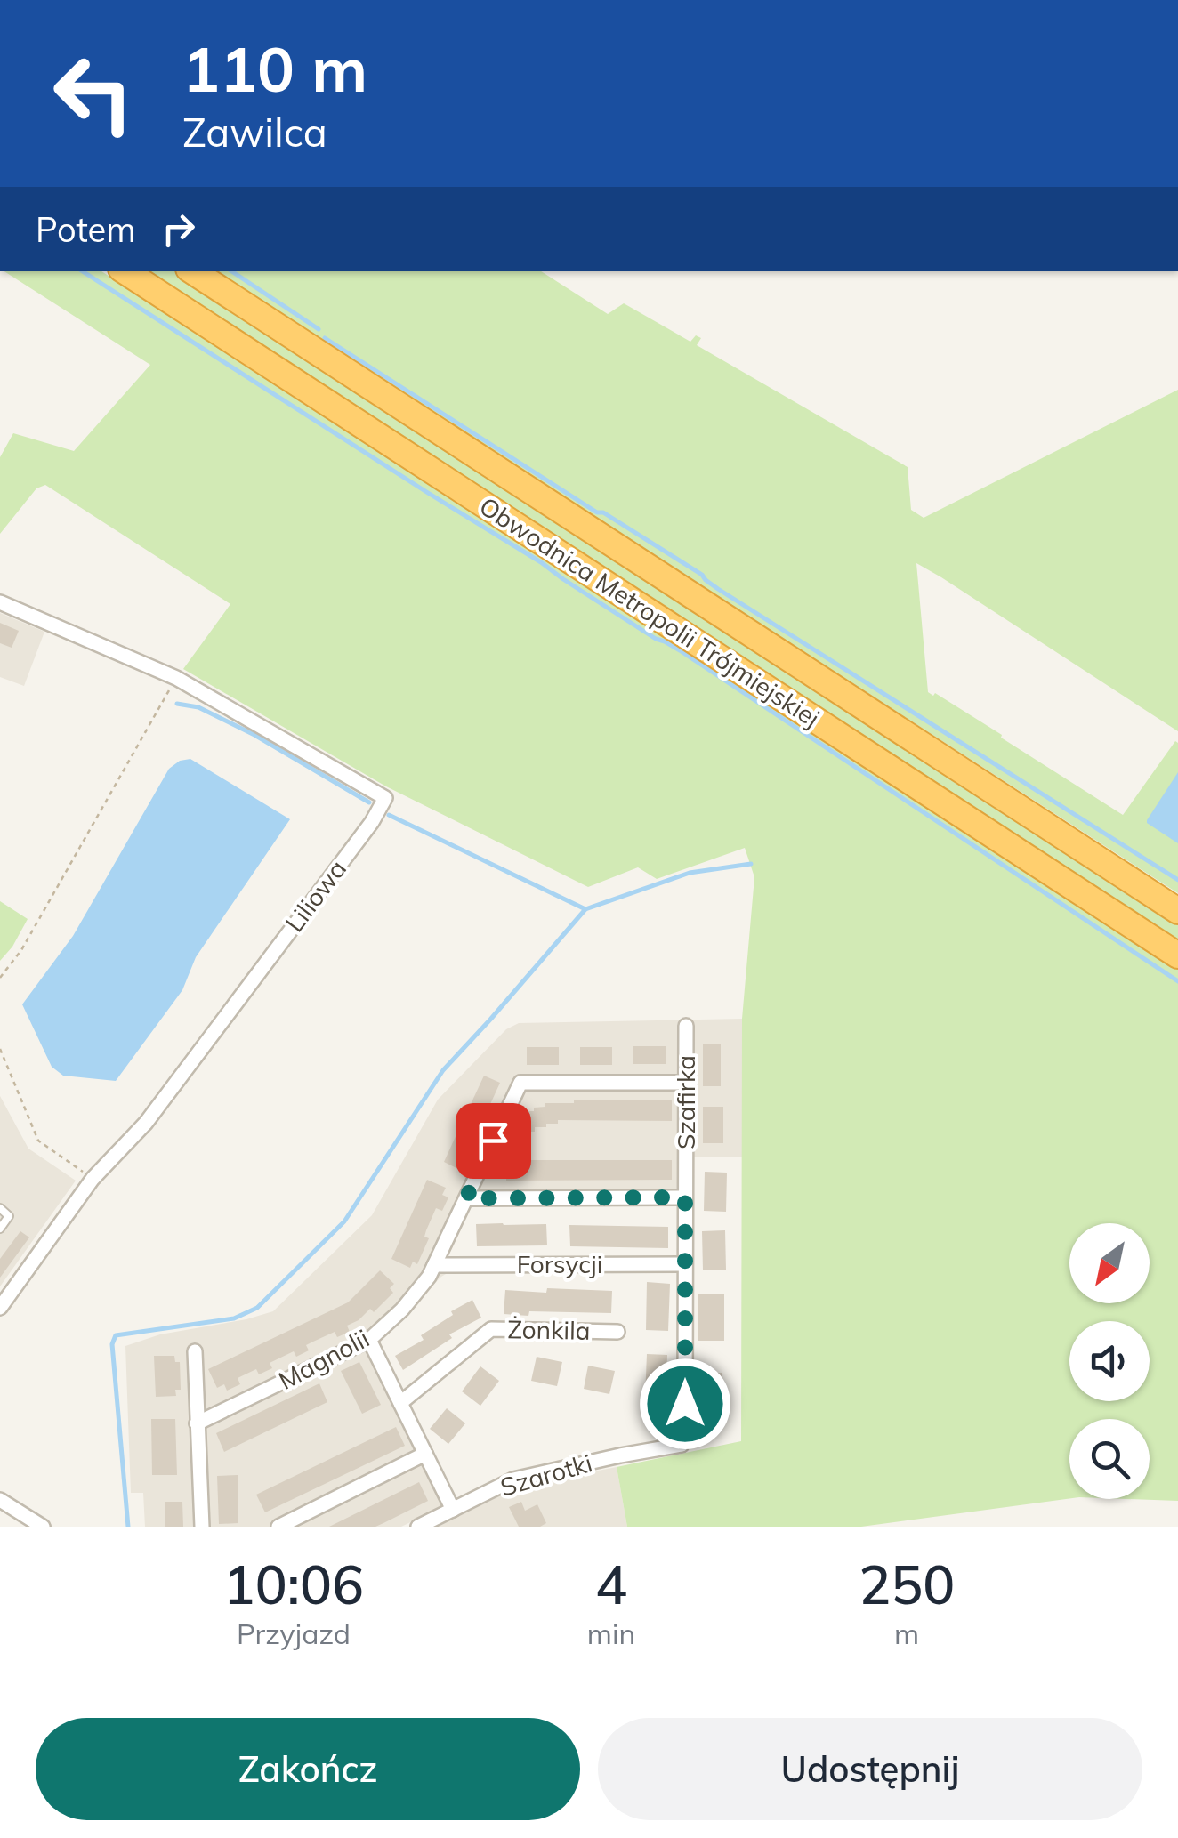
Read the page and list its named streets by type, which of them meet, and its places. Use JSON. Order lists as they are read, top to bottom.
{
  "streets": {
    "highway": ["Obwodnica Metropolii Trójmiejskiej"],
    "street": [
      "Liliowa",
      "Szafirka",
      "Forsycji",
      "Żonkila",
      "Magnolii",
      "Szarotki"
    ]
  },
  "crossings": [
    ["Szafirka", "Forsycji"],
    ["Szafirka", "Magnolii"],
    ["Szafirka", "Szarotki"],
    ["Forsycji", "Magnolii"]
  ],
  "north": "bottom left",
  "page": {
    "turn": ["110 m", "Zawilca"],
    "then": "Potem",
    "eta": [
      "10:06",
      "Przyjazd",
      "4",
      "min",
      "250",
      "m"
    ],
    "buttons": ["Zakończ", "Udostępnij"]
  }
}
